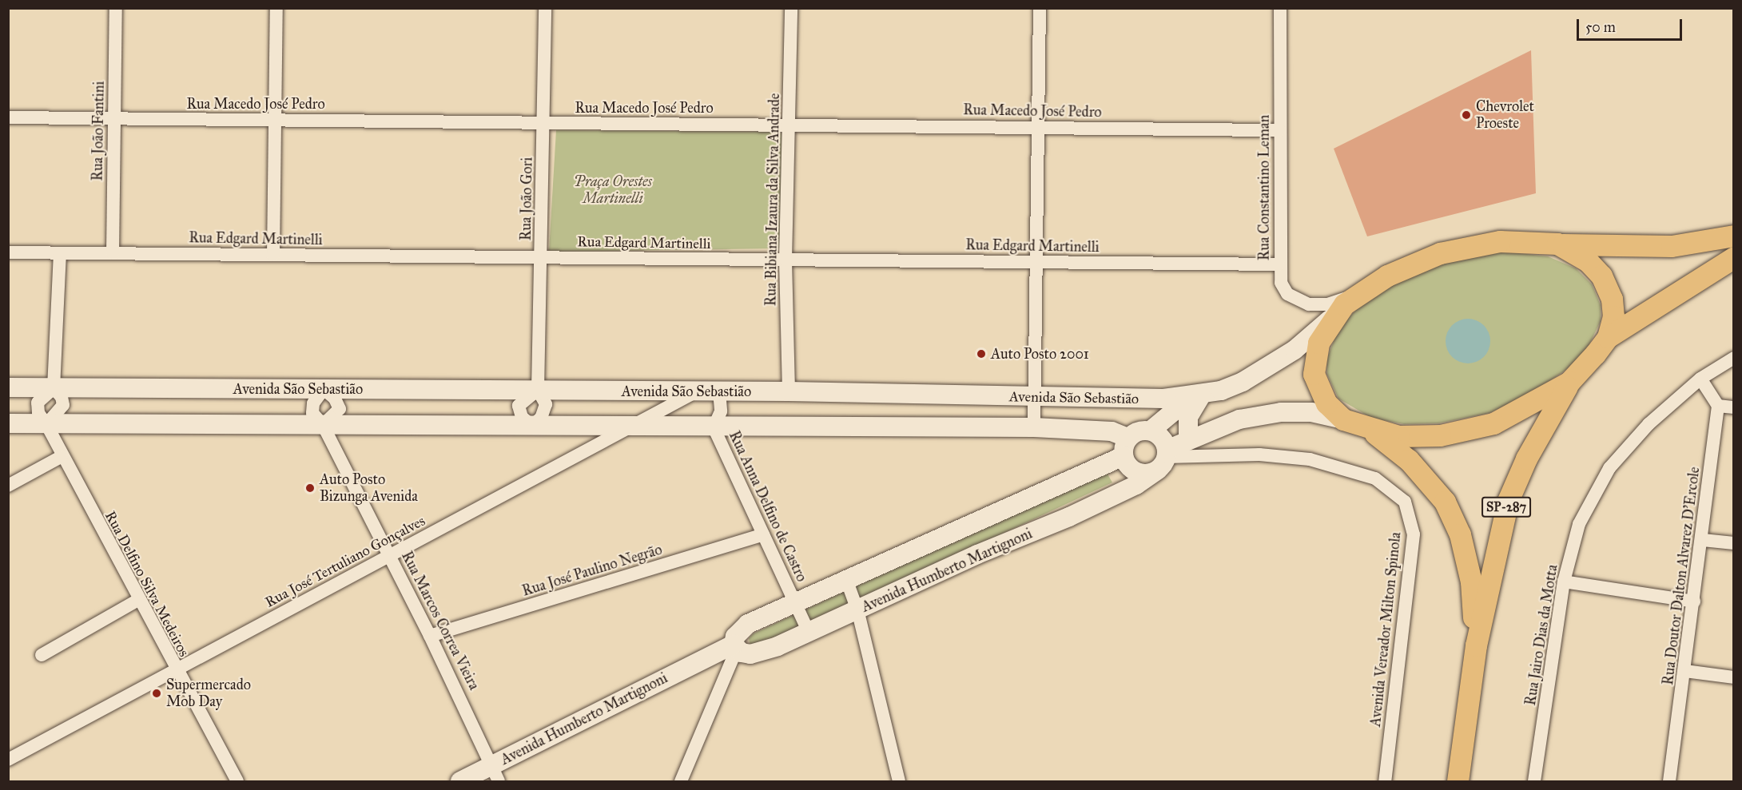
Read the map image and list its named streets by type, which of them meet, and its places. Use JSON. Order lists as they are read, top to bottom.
{
  "streets": {
    "main road": ["Avenida São Sebastião", "SP-287", "Avenida Humberto Martignoni"],
    "street": [
      "Rua Macedo José Pedro",
      "Rua João Fantini",
      "Rua Constantino Leman",
      "Rua João Gori",
      "Rua Bibiana Izaura da Silva Andrade",
      "Rua Edgard Martinelli",
      "Rua Anna Delfino de Castro",
      "Rua José Tertuliano Gonçalves",
      "Rua José Paulino Negrão",
      "Rua Doutor Dalton Alvarez D'Ercole",
      "Rua Delfino Silva Medeiros",
      "Rua Marcos Correa Vieira",
      "Avenida Vereador Milton Spinola",
      "Rua Jairo Dias da Motta"
    ]
  },
  "crossings": [
    ["Rua Macedo José Pedro", "Rua João Fantini"],
    ["Rua Macedo José Pedro", "Rua Constantino Leman"],
    ["Rua Macedo José Pedro", "Rua João Gori"],
    ["Rua Macedo José Pedro", "Rua Bibiana Izaura da Silva Andrade"],
    ["Rua João Fantini", "Rua Edgard Martinelli"],
    ["Rua Constantino Leman", "Rua Edgard Martinelli"],
    ["Rua João Gori", "Rua Edgard Martinelli"],
    ["Rua João Gori", "Avenida São Sebastião"],
    ["Rua Bibiana Izaura da Silva Andrade", "Rua Edgard Martinelli"],
    ["Rua Bibiana Izaura da Silva Andrade", "Avenida São Sebastião"],
    ["Avenida São Sebastião", "Rua Anna Delfino de Castro"],
    ["Avenida São Sebastião", "Rua José Tertuliano Gonçalves"],
    ["Avenida São Sebastião", "Rua Delfino Silva Medeiros"],
    ["Avenida São Sebastião", "Rua Marcos Correa Vieira"],
    ["Rua Anna Delfino de Castro", "Rua José Paulino Negrão"],
    ["Rua Anna Delfino de Castro", "Avenida Humberto Martignoni"],
    ["Rua José Tertuliano Gonçalves", "Rua Delfino Silva Medeiros"],
    ["Rua José Tertuliano Gonçalves", "Rua Marcos Correa Vieira"],
    ["Rua José Paulino Negrão", "Rua Marcos Correa Vieira"],
    ["Avenida Humberto Martignoni", "Rua Marcos Correa Vieira"],
    ["Avenida Humberto Martignoni", "Avenida Vereador Milton Spinola"]
  ],
  "parks": ["Praça Orestes Martinelli"],
  "places": [
    "Chevrolet Proeste",
    "Auto Posto 2001",
    "Auto Posto Bizunga Avenida",
    "Supermercado Mob Day"
  ],
  "scale_bar": "50 m"
}
